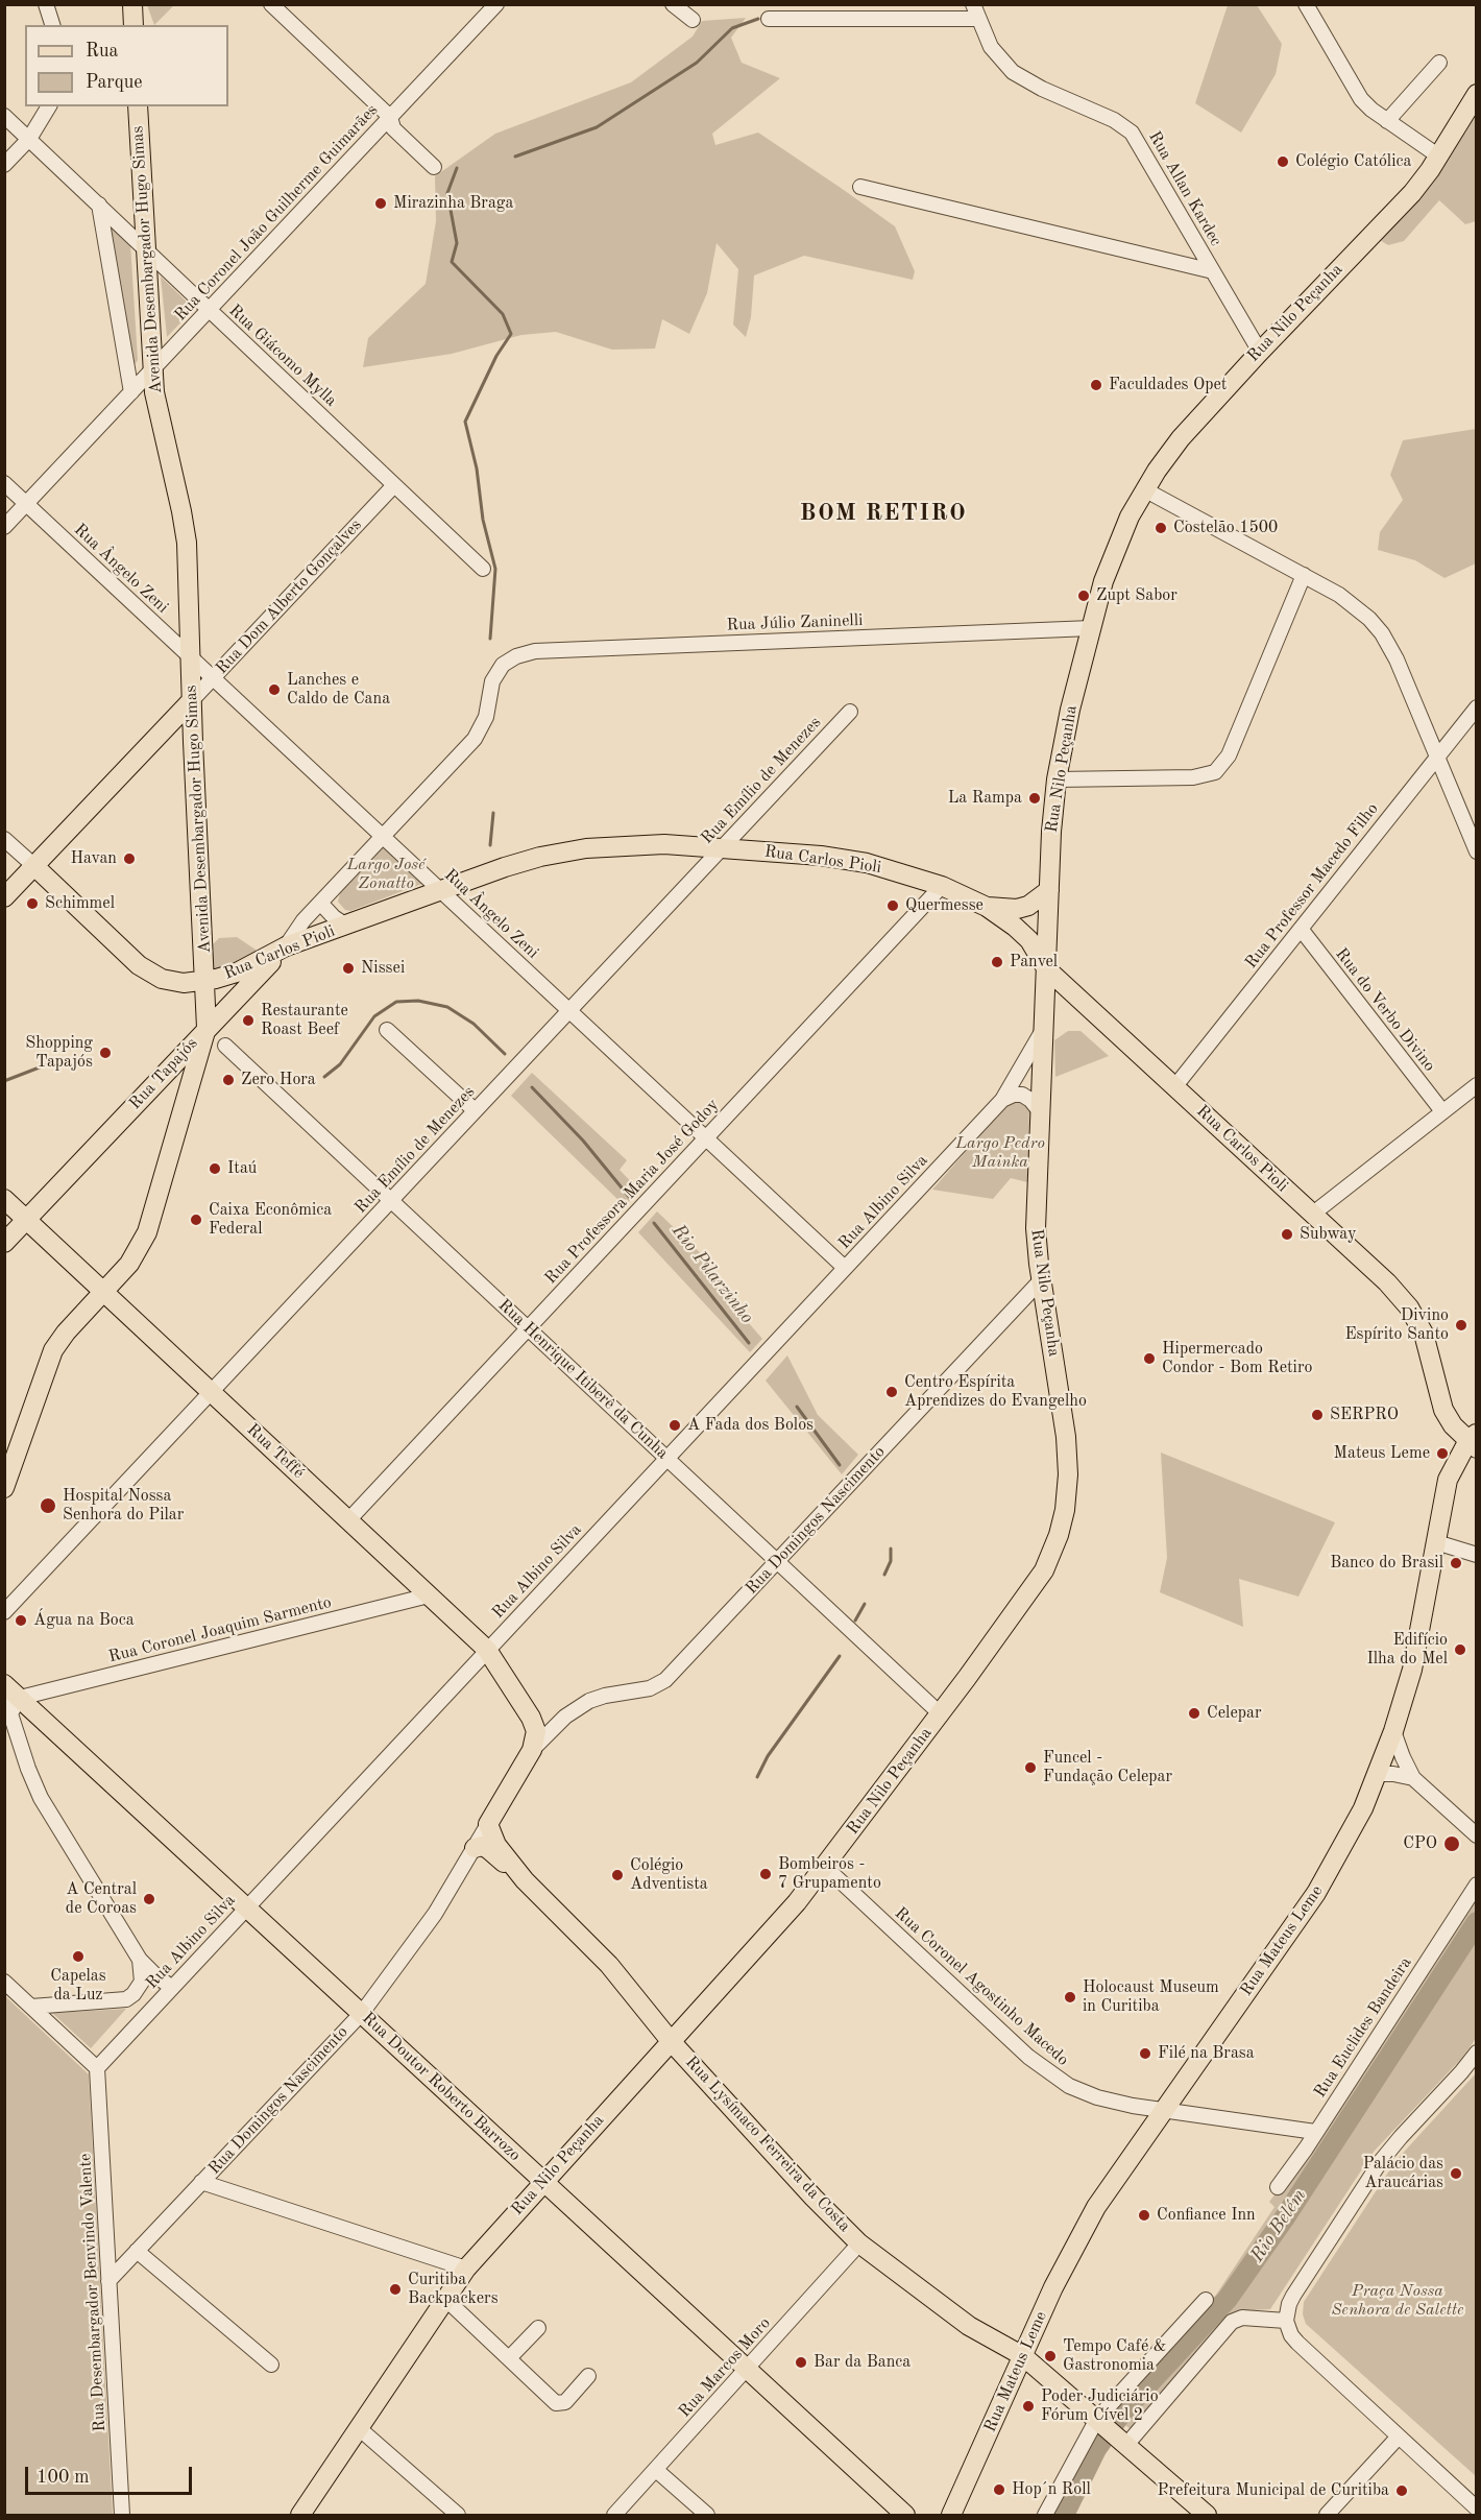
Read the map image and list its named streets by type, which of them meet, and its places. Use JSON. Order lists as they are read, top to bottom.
{
  "streets": {
    "main road": [
      "Avenida Desembargador Hugo Simas",
      "Rua Nilo Peçanha",
      "Rua Dom Alberto Gonçalves",
      "Rua Carlos Pioli",
      "Rua Tapajós",
      "Rua Teffé",
      "Rua Domingos Nascimento",
      "Rua Mateus Leme",
      "Rua Doutor Roberto Barrozo",
      "Rua Lysímaco Ferreira da Costa"
    ],
    "street": [
      "Rua Allan Kardec",
      "Rua Coronel João Guilherme Guimarães",
      "Rua Giácomo Mylla",
      "Rua Ângelo Zeni",
      "Rua Júlio Zaninelli",
      "Rua Emílio de Menezes",
      "Rua Professor Macedo Filho",
      "Rua do Verbo Divino",
      "Rua Professora Maria José Godoy",
      "Rua Albino Silva",
      "Rua Henrique Itiberê da Cunha",
      "Rua Coronel Joaquim Sarmento",
      "Rua Coronel Agostinho Macedo",
      "Rua Euclides Bandeira",
      "Rua Desembargador Benvindo Valente",
      "Rua Marcos Moro"
    ]
  },
  "crossings": [
    ["Rua Allan Kardec", "Rua Nilo Peçanha"],
    ["Rua Coronel João Guilherme Guimarães", "Avenida Desembargador Hugo Simas"],
    ["Rua Coronel João Guilherme Guimarães", "Rua Giácomo Mylla"],
    ["Rua Coronel João Guilherme Guimarães", "Rua Ângelo Zeni"],
    ["Avenida Desembargador Hugo Simas", "Rua Giácomo Mylla"],
    ["Avenida Desembargador Hugo Simas", "Rua Ângelo Zeni"],
    ["Avenida Desembargador Hugo Simas", "Rua Dom Alberto Gonçalves"],
    ["Avenida Desembargador Hugo Simas", "Rua Carlos Pioli"],
    ["Avenida Desembargador Hugo Simas", "Rua Tapajós"],
    ["Avenida Desembargador Hugo Simas", "Rua Teffé"],
    ["Rua Nilo Peçanha", "Rua Júlio Zaninelli"],
    ["Rua Nilo Peçanha", "Rua Carlos Pioli"],
    ["Rua Nilo Peçanha", "Rua Albino Silva"],
    ["Rua Nilo Peçanha", "Rua Henrique Itiberê da Cunha"],
    ["Rua Nilo Peçanha", "Rua Domingos Nascimento"],
    ["Rua Nilo Peçanha", "Rua Coronel Agostinho Macedo"],
    ["Rua Nilo Peçanha", "Rua Doutor Roberto Barrozo"],
    ["Rua Nilo Peçanha", "Rua Lysímaco Ferreira da Costa"],
    ["Rua Giácomo Mylla", "Rua Dom Alberto Gonçalves"],
    ["Rua Ângelo Zeni", "Rua Dom Alberto Gonçalves"],
    ["Rua Ângelo Zeni", "Rua Emílio de Menezes"],
    ["Rua Ângelo Zeni", "Rua Carlos Pioli"],
    ["Rua Ângelo Zeni", "Rua Tapajós"],
    ["Rua Ângelo Zeni", "Rua Professora Maria José Godoy"],
    ["Rua Ângelo Zeni", "Rua Albino Silva"],
    ["Rua Júlio Zaninelli", "Rua Tapajós"],
    ["Rua Emílio de Menezes", "Rua Carlos Pioli"],
    ["Rua Emílio de Menezes", "Rua Henrique Itiberê da Cunha"],
    ["Rua Emílio de Menezes", "Rua Teffé"],
    ["Rua Carlos Pioli", "Rua Professor Macedo Filho"],
    ["Rua Carlos Pioli", "Rua Tapajós"],
    ["Rua Carlos Pioli", "Rua Professora Maria José Godoy"],
    ["Rua Carlos Pioli", "Rua Mateus Leme"],
    ["Rua Professor Macedo Filho", "Rua do Verbo Divino"],
    ["Rua Tapajós", "Rua Teffé"],
    ["Rua Professora Maria José Godoy", "Rua Henrique Itiberê da Cunha"],
    ["Rua Professora Maria José Godoy", "Rua Teffé"],
    ["Rua Albino Silva", "Rua Henrique Itiberê da Cunha"],
    ["Rua Albino Silva", "Rua Teffé"],
    ["Rua Albino Silva", "Rua Doutor Roberto Barrozo"],
    ["Rua Albino Silva", "Rua Desembargador Benvindo Valente"],
    ["Rua Henrique Itiberê da Cunha", "Rua Domingos Nascimento"],
    ["Rua Teffé", "Rua Domingos Nascimento"],
    ["Rua Teffé", "Rua Coronel Joaquim Sarmento"],
    ["Rua Domingos Nascimento", "Rua Doutor Roberto Barrozo"],
    ["Rua Domingos Nascimento", "Rua Lysímaco Ferreira da Costa"],
    ["Rua Domingos Nascimento", "Rua Desembargador Benvindo Valente"],
    ["Rua Coronel Joaquim Sarmento", "Rua Doutor Roberto Barrozo"],
    ["Rua Mateus Leme", "Rua Coronel Agostinho Macedo"],
    ["Rua Mateus Leme", "Rua Lysímaco Ferreira da Costa"],
    ["Rua Coronel Agostinho Macedo", "Rua Euclides Bandeira"],
    ["Rua Doutor Roberto Barrozo", "Rua Marcos Moro"],
    ["Rua Lysímaco Ferreira da Costa", "Rua Marcos Moro"]
  ],
  "districts": ["BOM RETIRO"],
  "water": ["Rio Pilarzinho", "Rio Belém"],
  "parks": ["Largo José Zonatto", "Largo Pedro Mainka", "Praça Nossa Senhora de Salette"],
  "places": [
    "Colégio Católica",
    "Mirazinha Braga",
    "Faculdades Opet",
    "Costelão 1500",
    "Zupt Sabor",
    "Lanches e Caldo de Cana",
    "La Rampa",
    "Havan",
    "Schimmel",
    "Quermesse",
    "Panvel",
    "Nissei",
    "Restaurante Roast Beef",
    "Shopping Tapajós",
    "Zero Hora",
    "Itaú",
    "Caixa Econômica Federal",
    "Subway",
    "Divino Espírito Santo",
    "Hipermercado Condor - Bom Retiro",
    "Centro Espírita Aprendizes do Evangelho",
    "SERPRO",
    "A Fada dos Bolos",
    "Mateus Leme",
    "Hospital Nossa Senhora do Pilar",
    "Banco do Brasil",
    "Água na Boca",
    "Edifício Ilha do Mel",
    "Celepar",
    "Funcel - Fundação Celepar",
    "CPO",
    "Bombeiros - 7 Grupamento",
    "Colégio Adventista",
    "A Central de Coroas",
    "Capelas da Luz",
    "Holocaust Museum in Curitiba",
    "Filé na Brasa",
    "Palácio das Araucárias",
    "Confiance Inn",
    "Curitiba Backpackers",
    "Tempo Café & Gastronomia",
    "Bar da Banca",
    "Poder Judiciário Fórum Cível 2",
    "Hop´n Roll",
    "Prefeitura Municipal de Curitiba"
  ],
  "legend": ["Rua", "Parque"],
  "scale_bar": "100 m"
}
